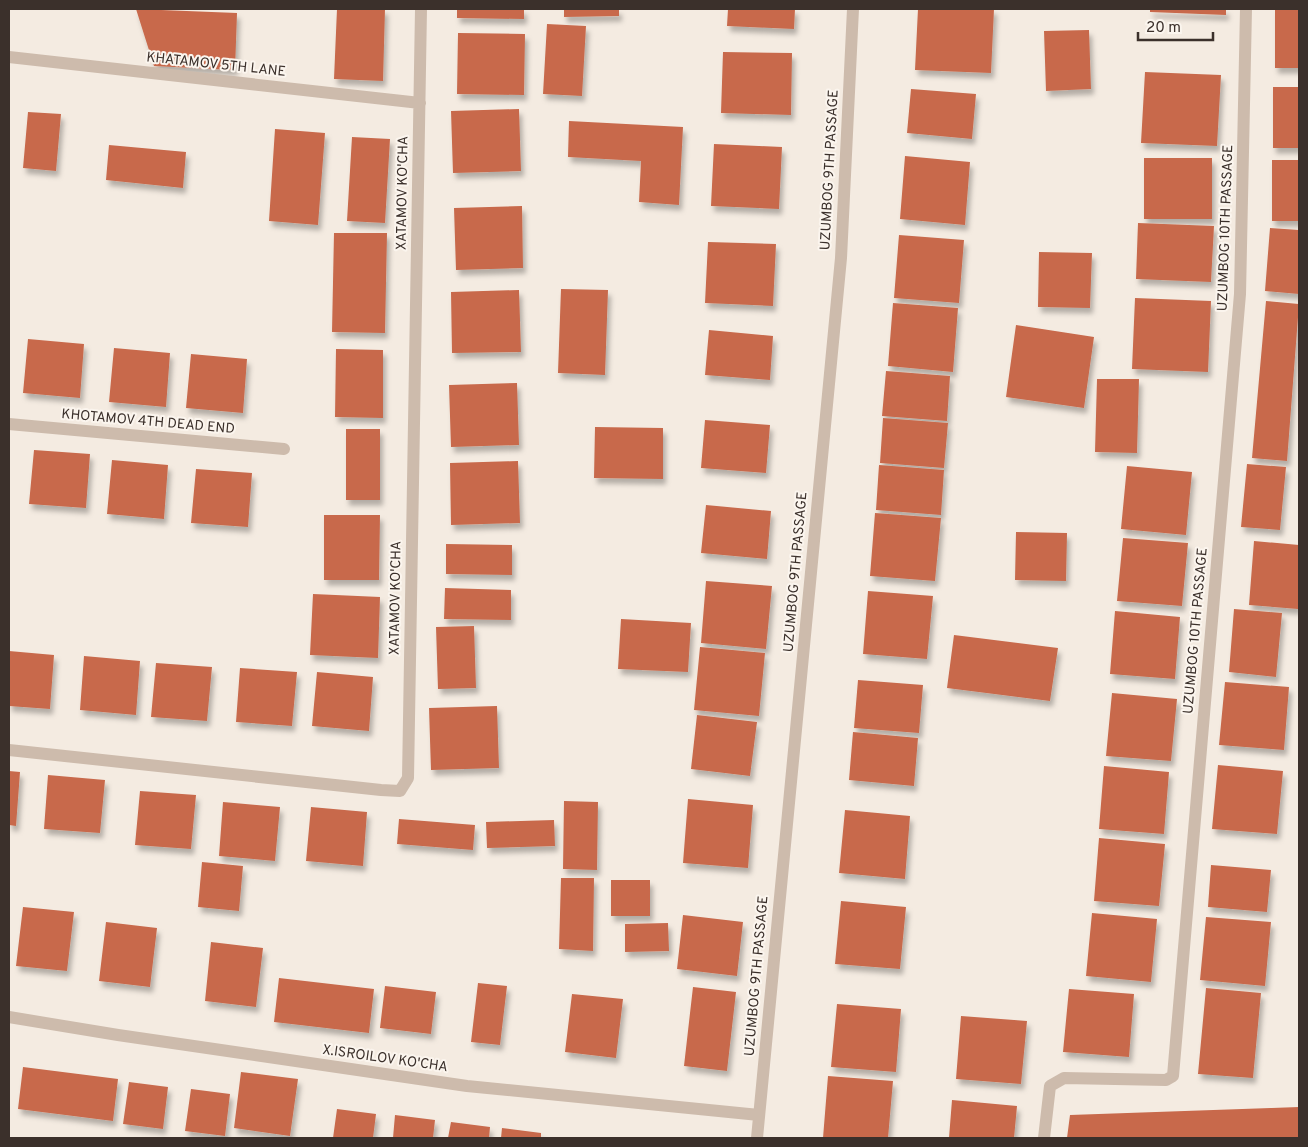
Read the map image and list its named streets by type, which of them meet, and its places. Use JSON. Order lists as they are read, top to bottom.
{
  "streets": {
    "street": [
      "KHATAMOV 5TH LANE",
      "UZUMBOG 9TH PASSAGE",
      "XATAMOV KO'CHA",
      "UZUMBOG 10TH PASSAGE",
      "KHOTAMOV 4TH DEAD END",
      "X.ISROILOV KO'CHA"
    ]
  },
  "crossings": [
    ["KHATAMOV 5TH LANE", "XATAMOV KO'CHA"],
    ["UZUMBOG 9TH PASSAGE", "X.ISROILOV KO'CHA"]
  ],
  "scale_bar": "20 m"
}
